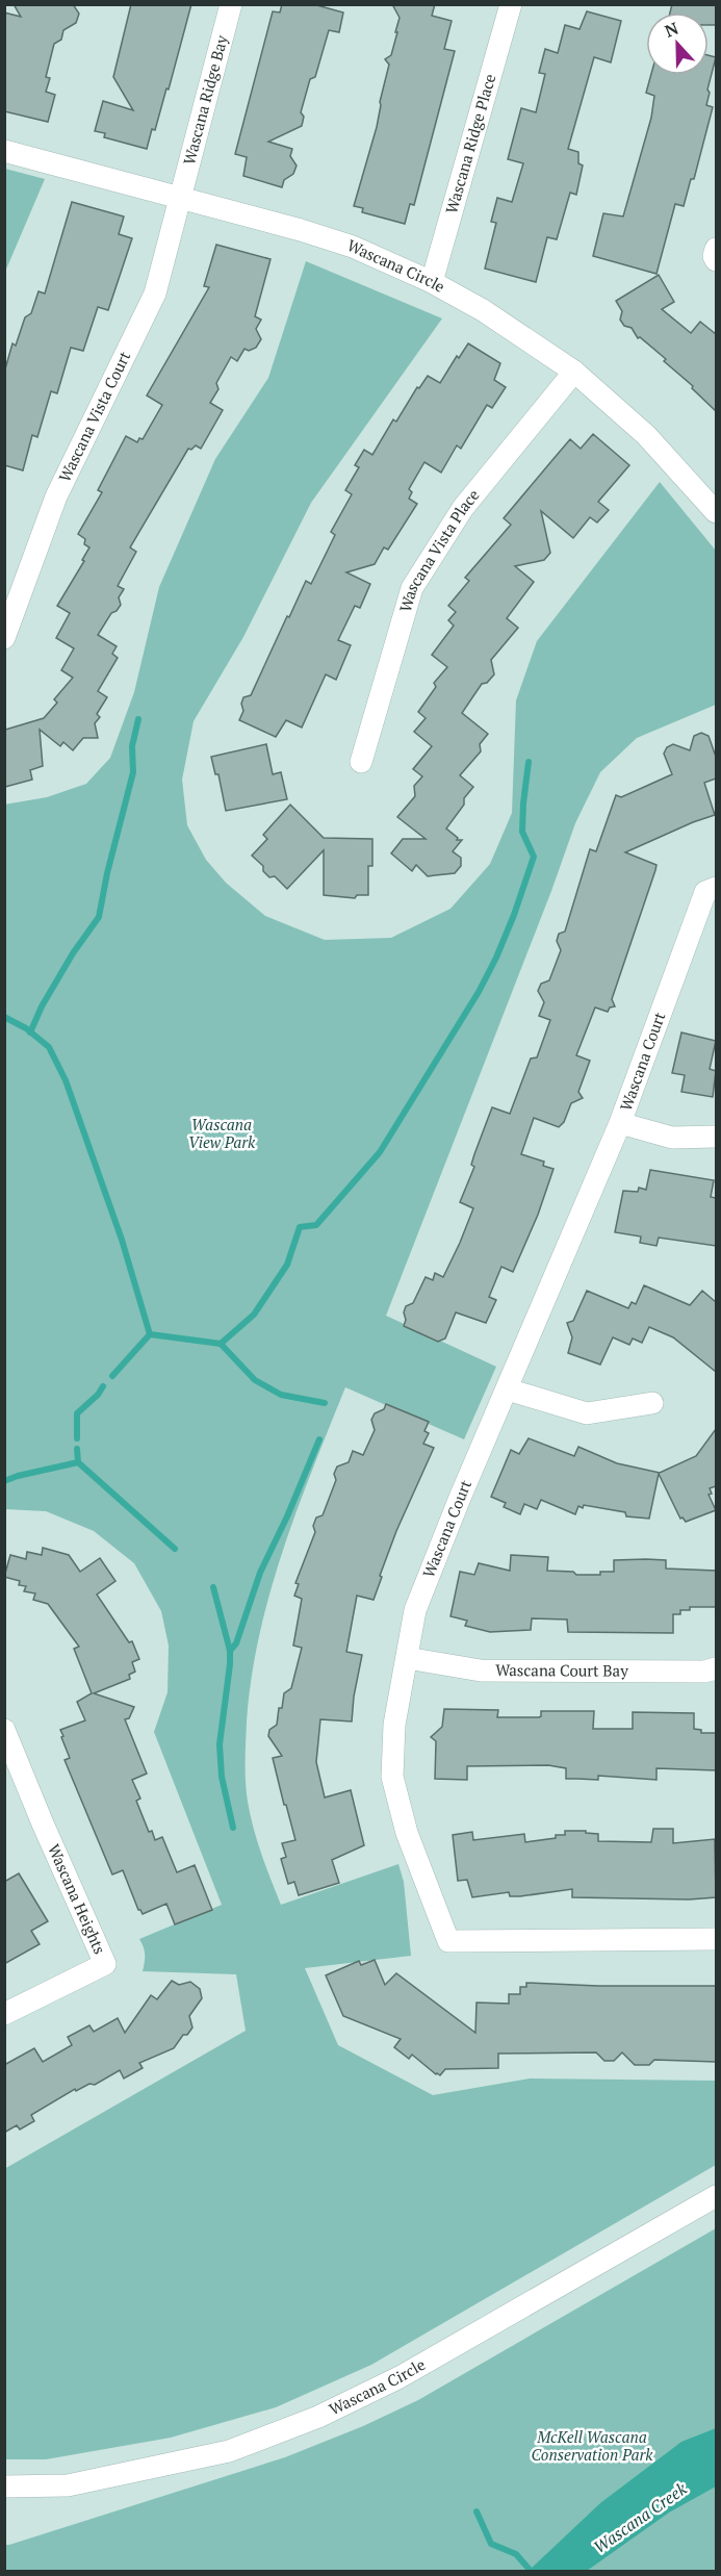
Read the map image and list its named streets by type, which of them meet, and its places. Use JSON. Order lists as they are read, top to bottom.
{
  "streets": {
    "street": [
      "Wascana Ridge Bay",
      "Wascana Ridge Place",
      "Wascana Circle",
      "Wascana Vista Court",
      "Wascana Vista Place",
      "Wascana Court",
      "Wascana Court Bay",
      "Wascana Heights"
    ]
  },
  "crossings": [
    ["Wascana Ridge Bay", "Wascana Circle"],
    ["Wascana Ridge Bay", "Wascana Vista Court"],
    ["Wascana Ridge Place", "Wascana Circle"],
    ["Wascana Circle", "Wascana Vista Court"],
    ["Wascana Circle", "Wascana Vista Place"],
    ["Wascana Court", "Wascana Court Bay"]
  ],
  "water": ["Wascana Creek"],
  "parks": ["Wascana View Park", "McKell Wascana Conservation Park"],
  "north": "top"
}
